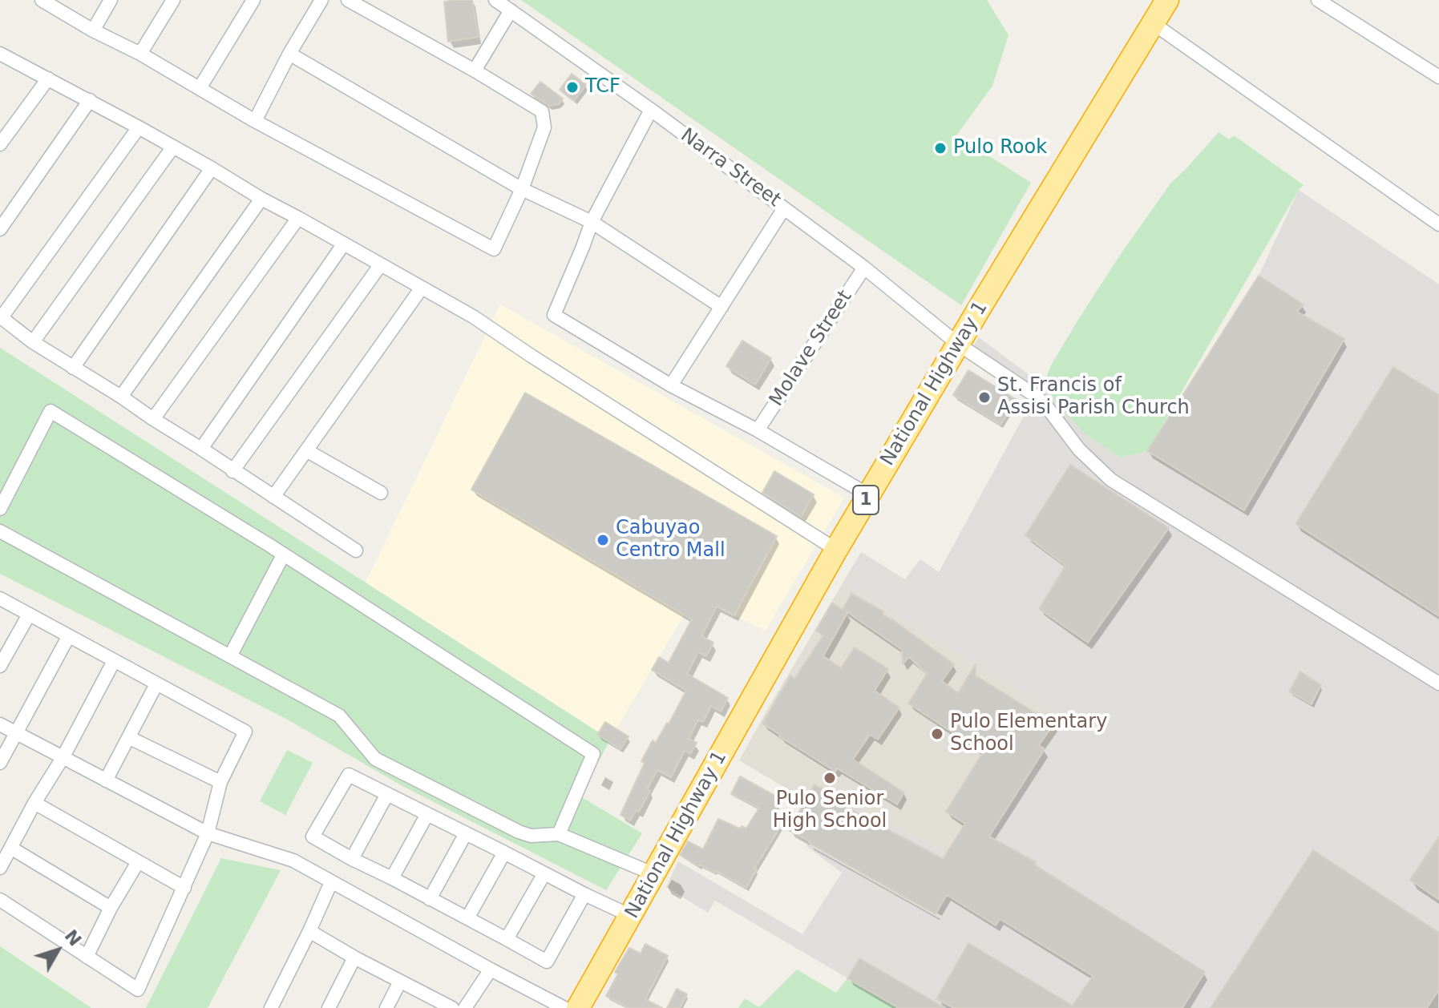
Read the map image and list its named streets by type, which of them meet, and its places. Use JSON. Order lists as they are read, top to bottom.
{
  "streets": {
    "highway": ["National Highway 1", "1"],
    "street": ["Narra Street", "Molave Street"]
  },
  "crossings": [
    ["Narra Street", "Molave Street"],
    ["Narra Street", "National Highway 1"]
  ],
  "places": [
    "TCF",
    "Pulo Rook",
    "St. Francis of Assisi Parish Church",
    "Cabuyao Centro Mall",
    "Pulo Elementary School",
    "Pulo Senior High School"
  ],
  "north": "top right"
}
